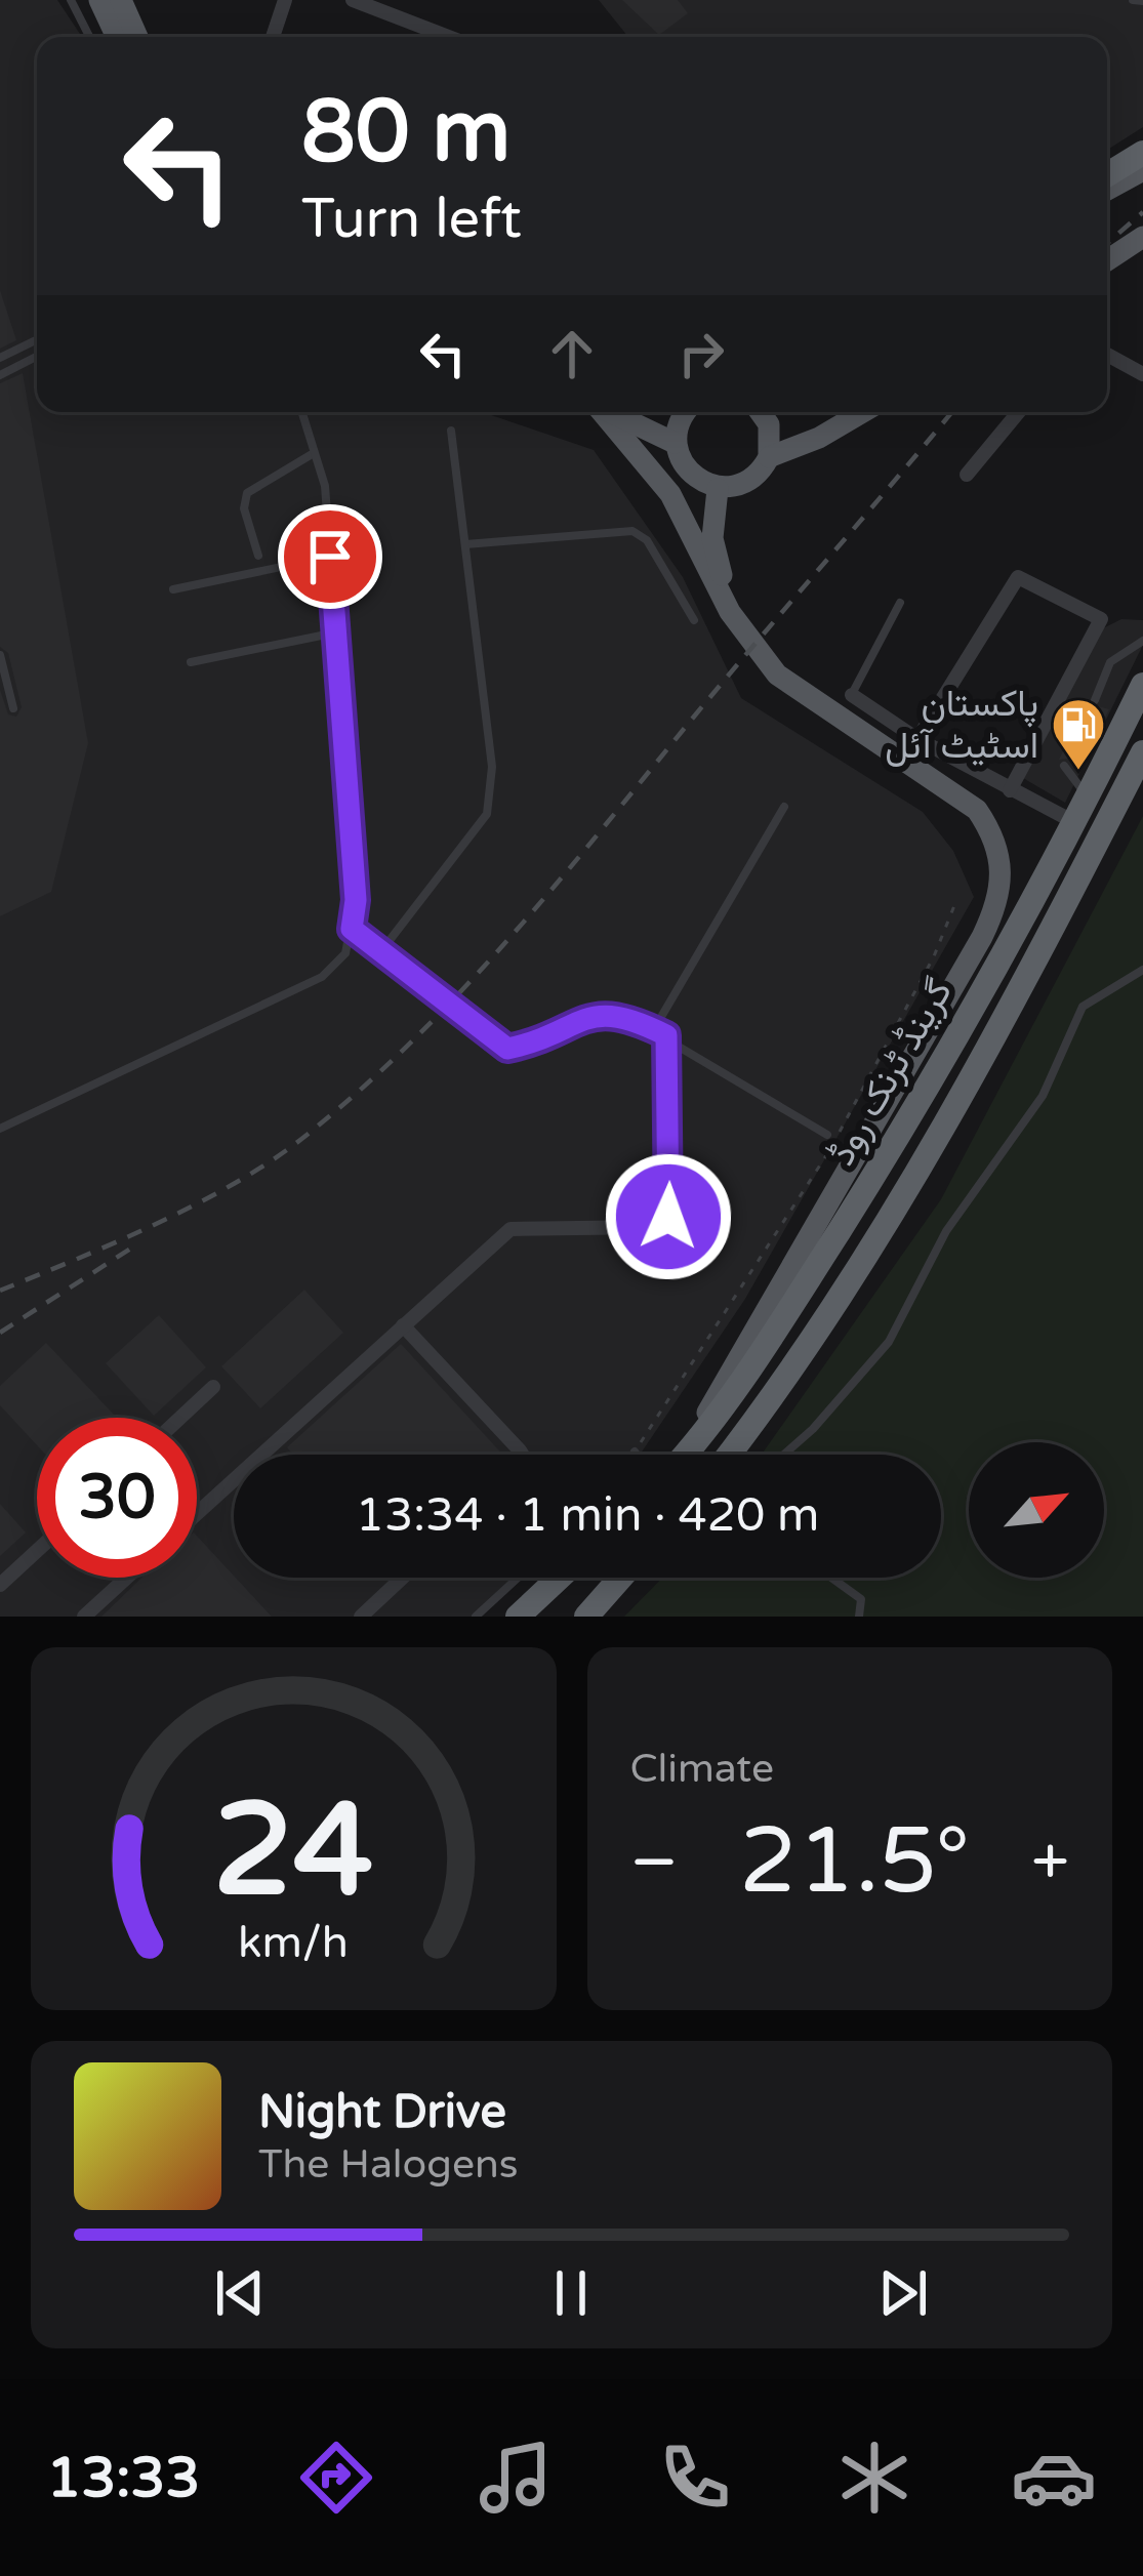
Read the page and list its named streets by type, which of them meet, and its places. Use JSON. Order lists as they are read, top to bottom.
{
  "streets": {
    "highway": ["گرینڈ ٹرنک روڈ"]
  },
  "places": {
    "fuel station": ["پاکستان اسٹیٹ آئل"]
  },
  "north": "top right",
  "page": {
    "turn": ["80 m", "Turn left"],
    "limit": "30",
    "trip": "13:34 · 1 min · 420 m",
    "tile": "Climate",
    "heat": ["−", "21.5°", "+"],
    "song": ["Night Drive", "The Halogens"],
    "tabs": "13:33",
    "gauge": ["24", "km/h"]
  }
}
